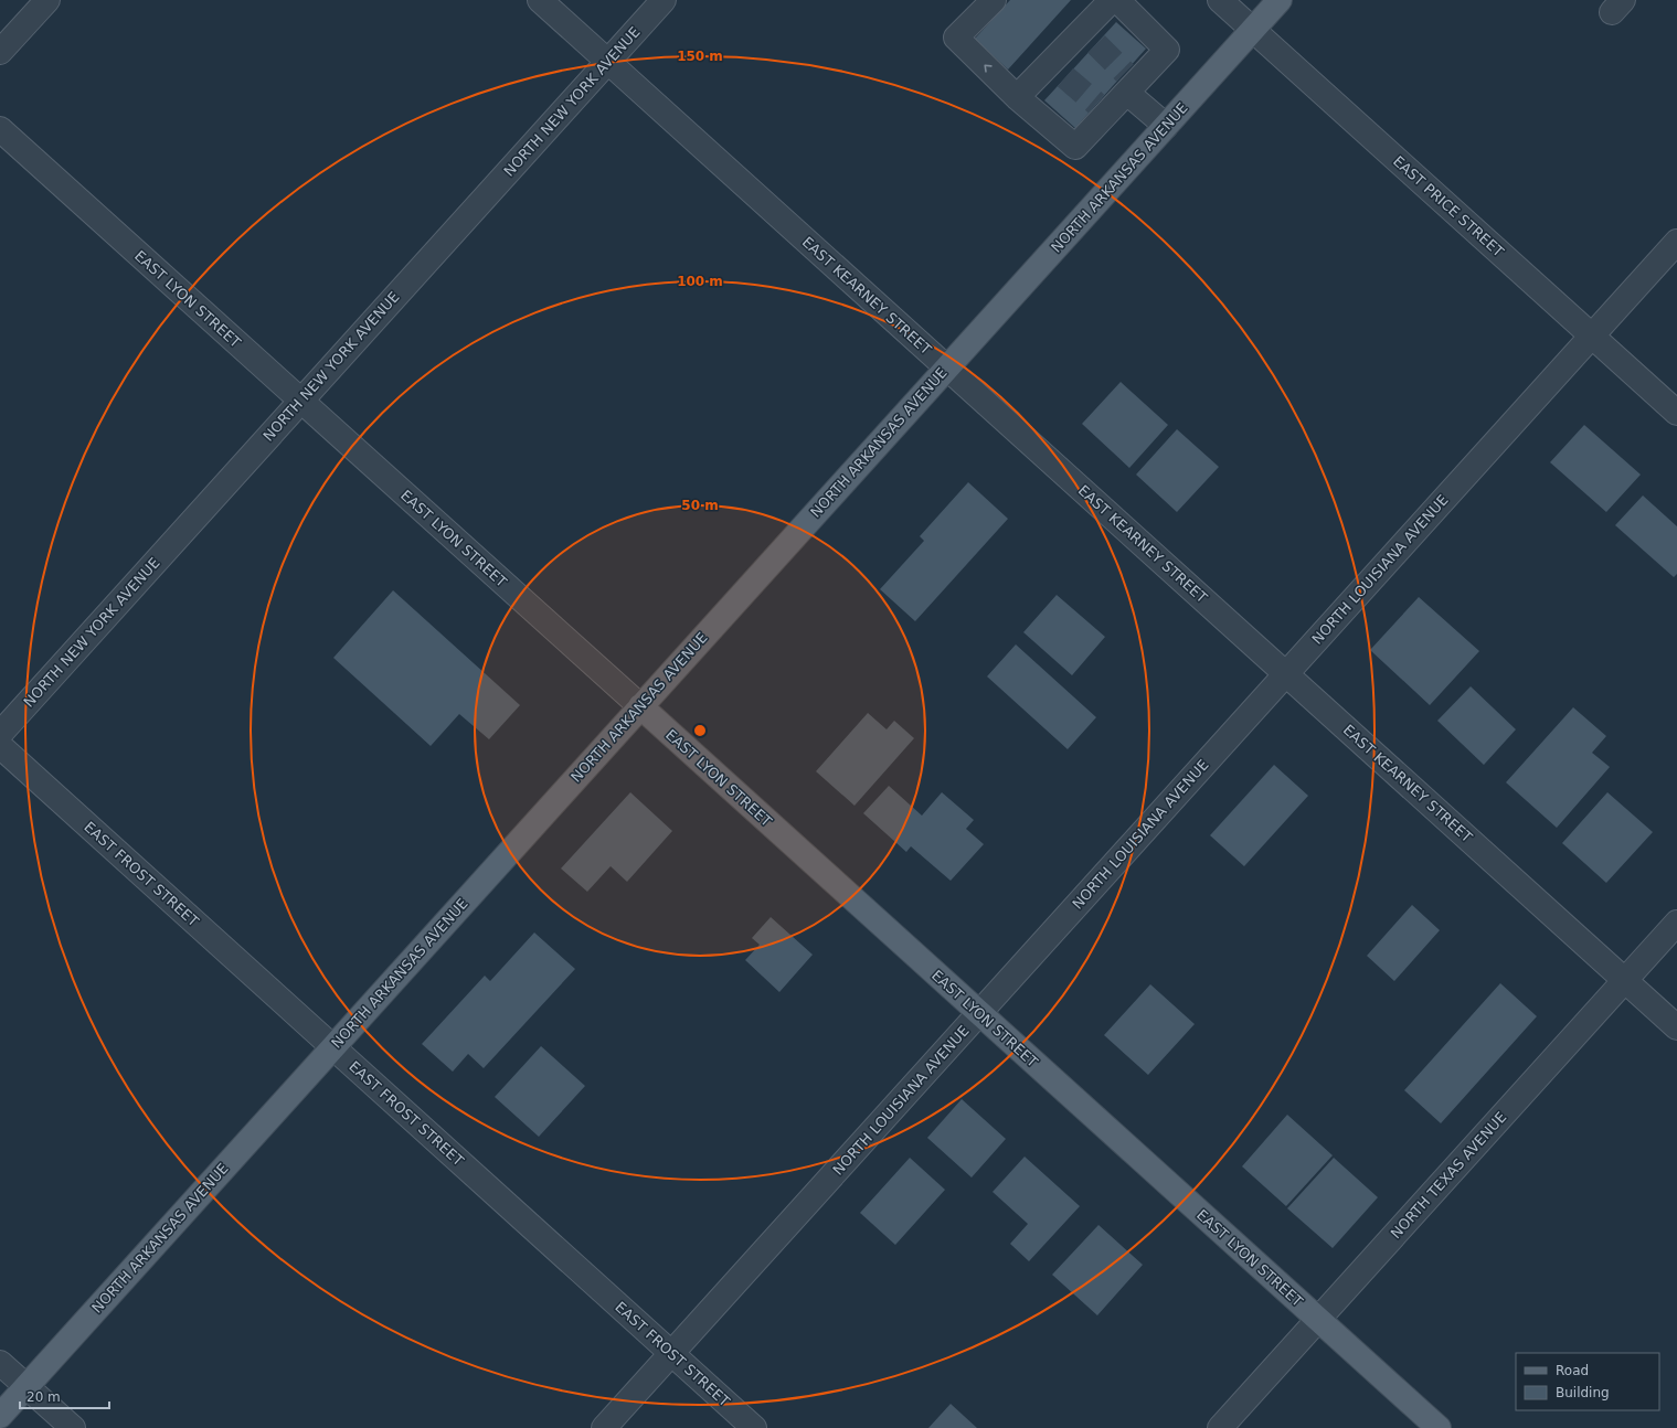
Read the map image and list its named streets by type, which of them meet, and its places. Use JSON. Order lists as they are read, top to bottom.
{
  "streets": {
    "main road": ["NORTH ARKANSAS AVENUE", "EAST LYON STREET"],
    "street": [
      "NORTH NEW YORK AVENUE",
      "EAST PRICE STREET",
      "EAST KEARNEY STREET",
      "NORTH LOUISIANA AVENUE",
      "EAST FROST STREET",
      "NORTH TEXAS AVENUE"
    ]
  },
  "crossings": [
    ["NORTH NEW YORK AVENUE", "EAST KEARNEY STREET"],
    ["NORTH NEW YORK AVENUE", "EAST LYON STREET"],
    ["NORTH ARKANSAS AVENUE", "EAST PRICE STREET"],
    ["NORTH ARKANSAS AVENUE", "EAST KEARNEY STREET"],
    ["NORTH ARKANSAS AVENUE", "EAST LYON STREET"],
    ["NORTH ARKANSAS AVENUE", "EAST FROST STREET"],
    ["EAST PRICE STREET", "NORTH LOUISIANA AVENUE"],
    ["EAST KEARNEY STREET", "NORTH LOUISIANA AVENUE"],
    ["EAST KEARNEY STREET", "NORTH TEXAS AVENUE"],
    ["EAST LYON STREET", "NORTH LOUISIANA AVENUE"],
    ["EAST LYON STREET", "NORTH TEXAS AVENUE"],
    ["NORTH LOUISIANA AVENUE", "EAST FROST STREET"]
  ],
  "legend": ["Road", "Building"],
  "scale_bar": "20 m",
  "rings": ["150 m", "100 m", "50 m"]
}
